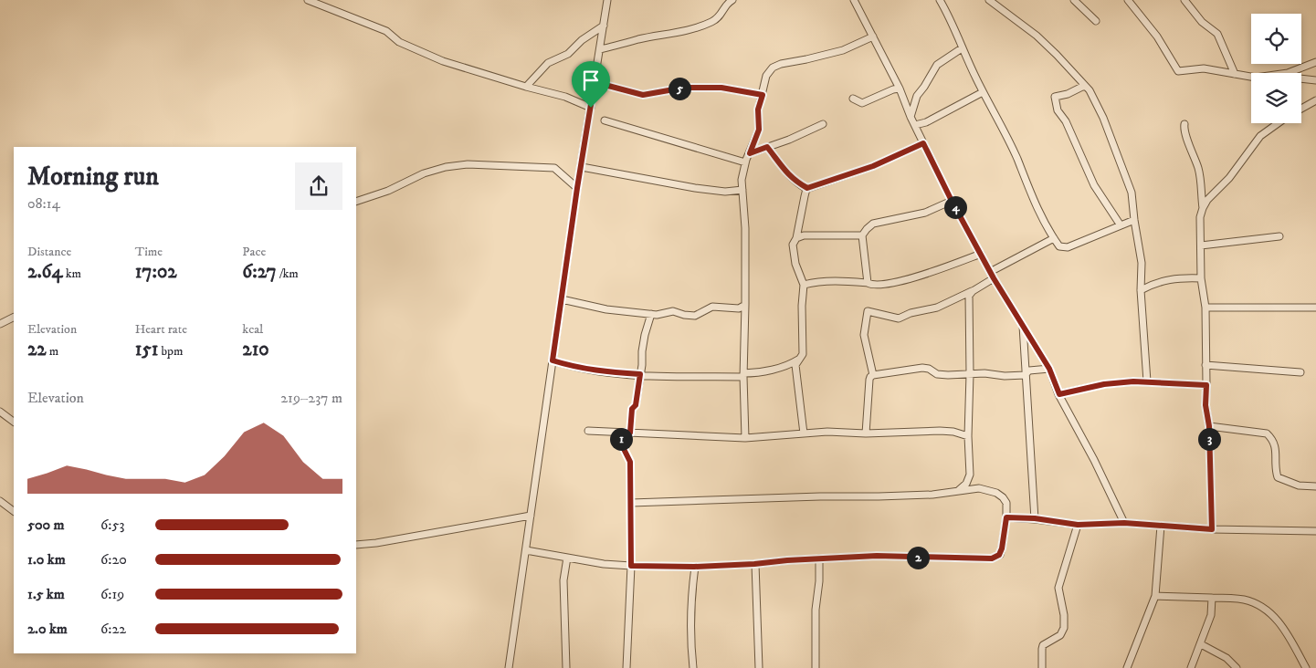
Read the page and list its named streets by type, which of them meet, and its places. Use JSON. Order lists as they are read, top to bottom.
{
  "page": {
    "pins": [
      "5",
      "4",
      "1",
      "3",
      "2"
    ],
    "heading": ["Morning run", "08:14"],
    "stats": [
      ["Distance", "2.64 km"],
      ["Time", "17:02"],
      ["Pace", "6:27 /km"],
      ["Elevation", "22 m"],
      ["Heart rate", "151 bpm"],
      ["kcal", "210"]
    ],
    "chart": ["Elevation", "219–237 m"],
    "list": [
      {
        "name": "500 m",
        "note": "6:53"
      },
      {
        "name": "1.0 km",
        "note": "6:20"
      },
      {
        "name": "1.5 km",
        "note": "6:19"
      },
      {
        "name": "2.0 km",
        "note": "6:22"
      }
    ]
  }
}
